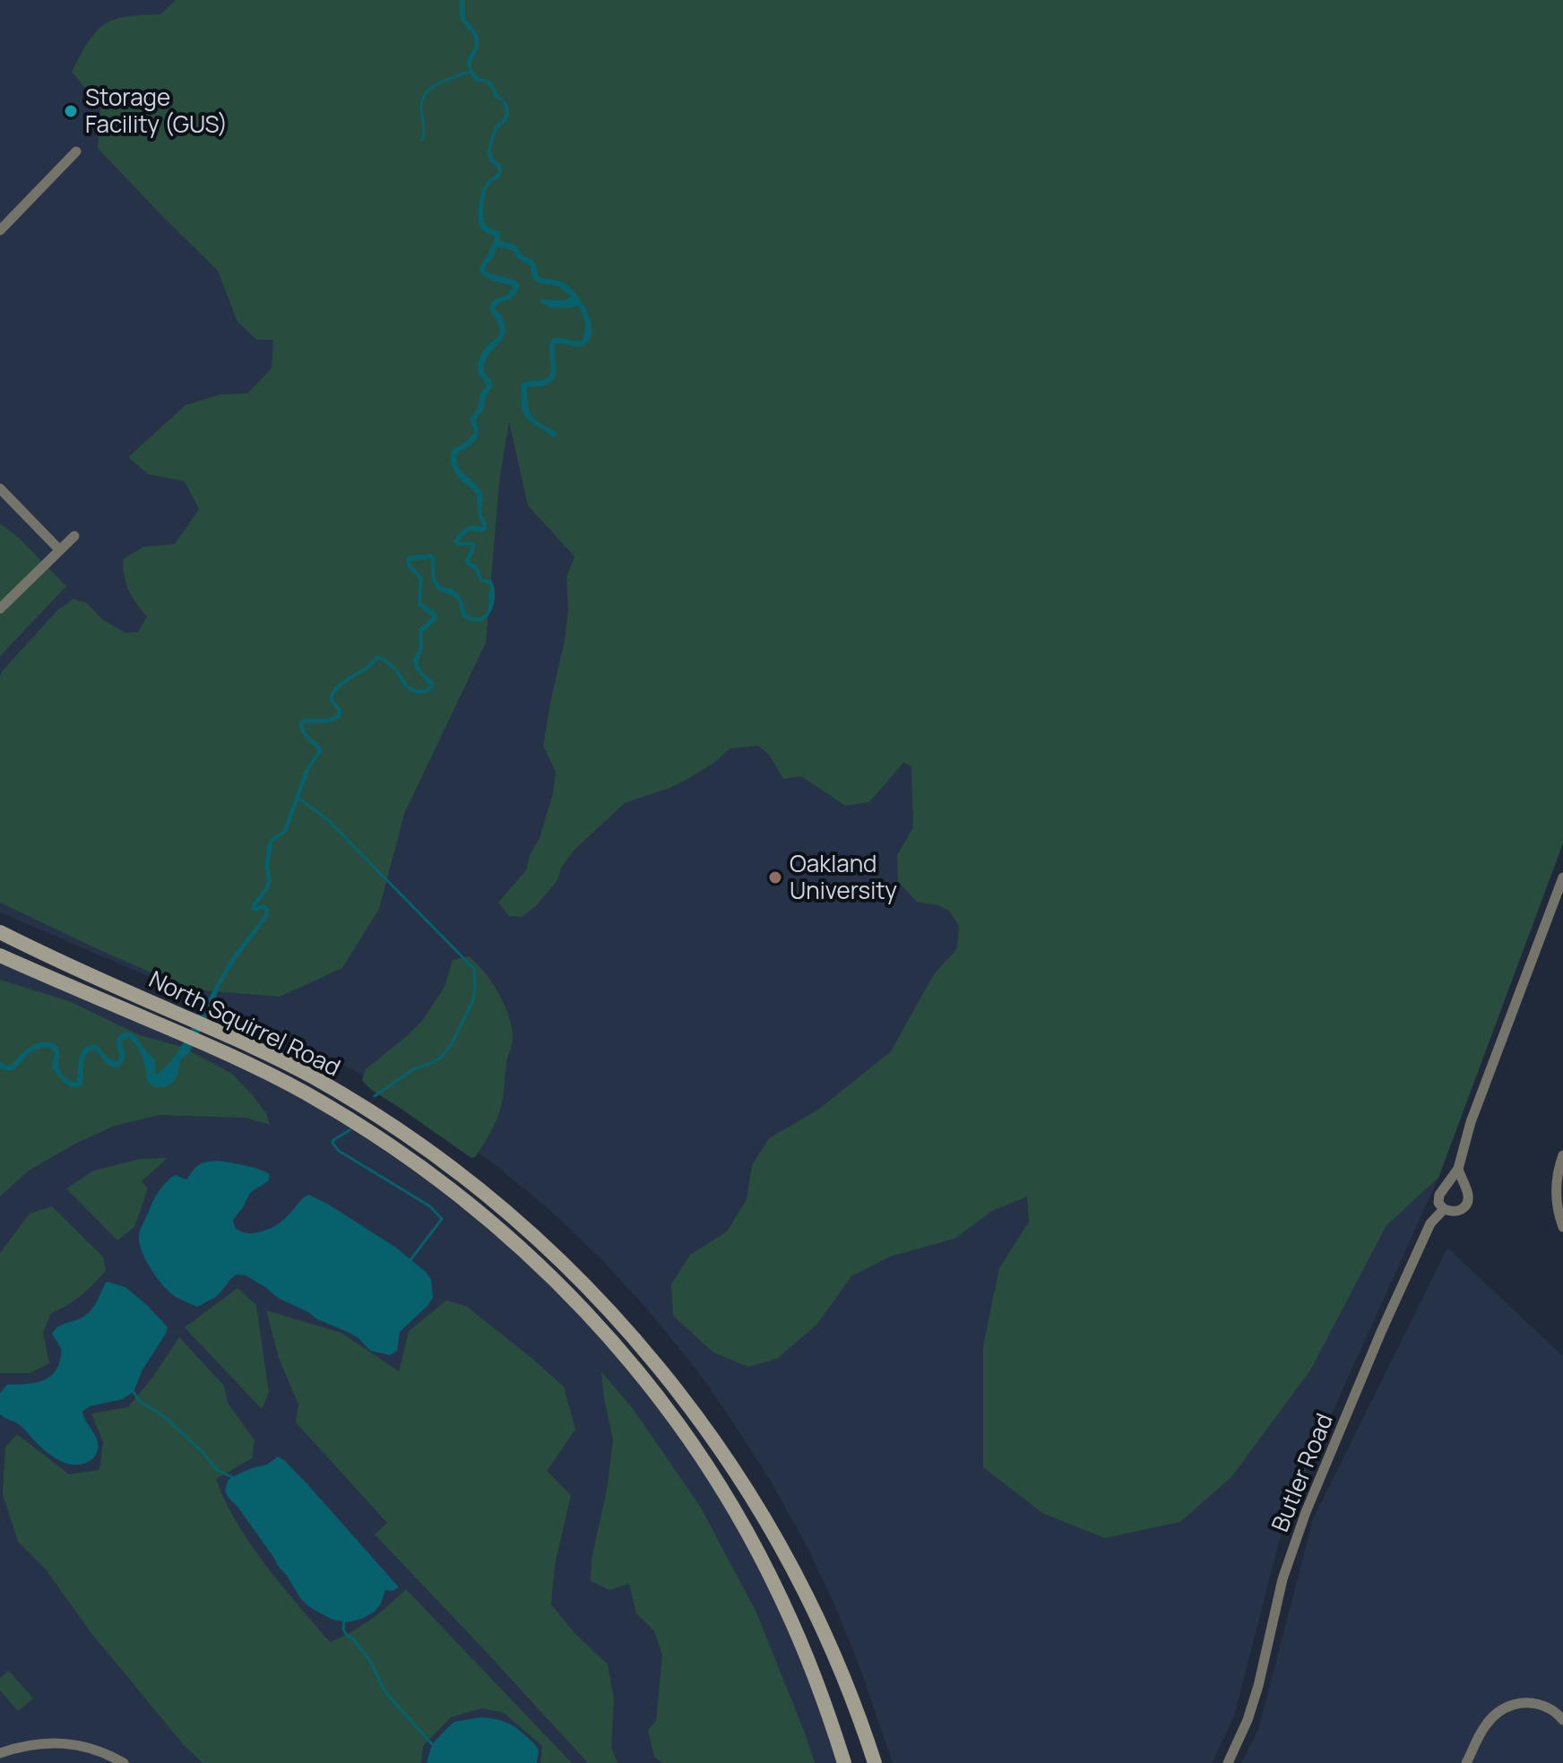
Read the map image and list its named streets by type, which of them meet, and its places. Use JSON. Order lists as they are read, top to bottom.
{
  "streets": {
    "main road": ["North Squirrel Road"],
    "street": ["Butler Road"]
  },
  "places": ["Storage Facility (GUS)", "Oakland University"]
}
